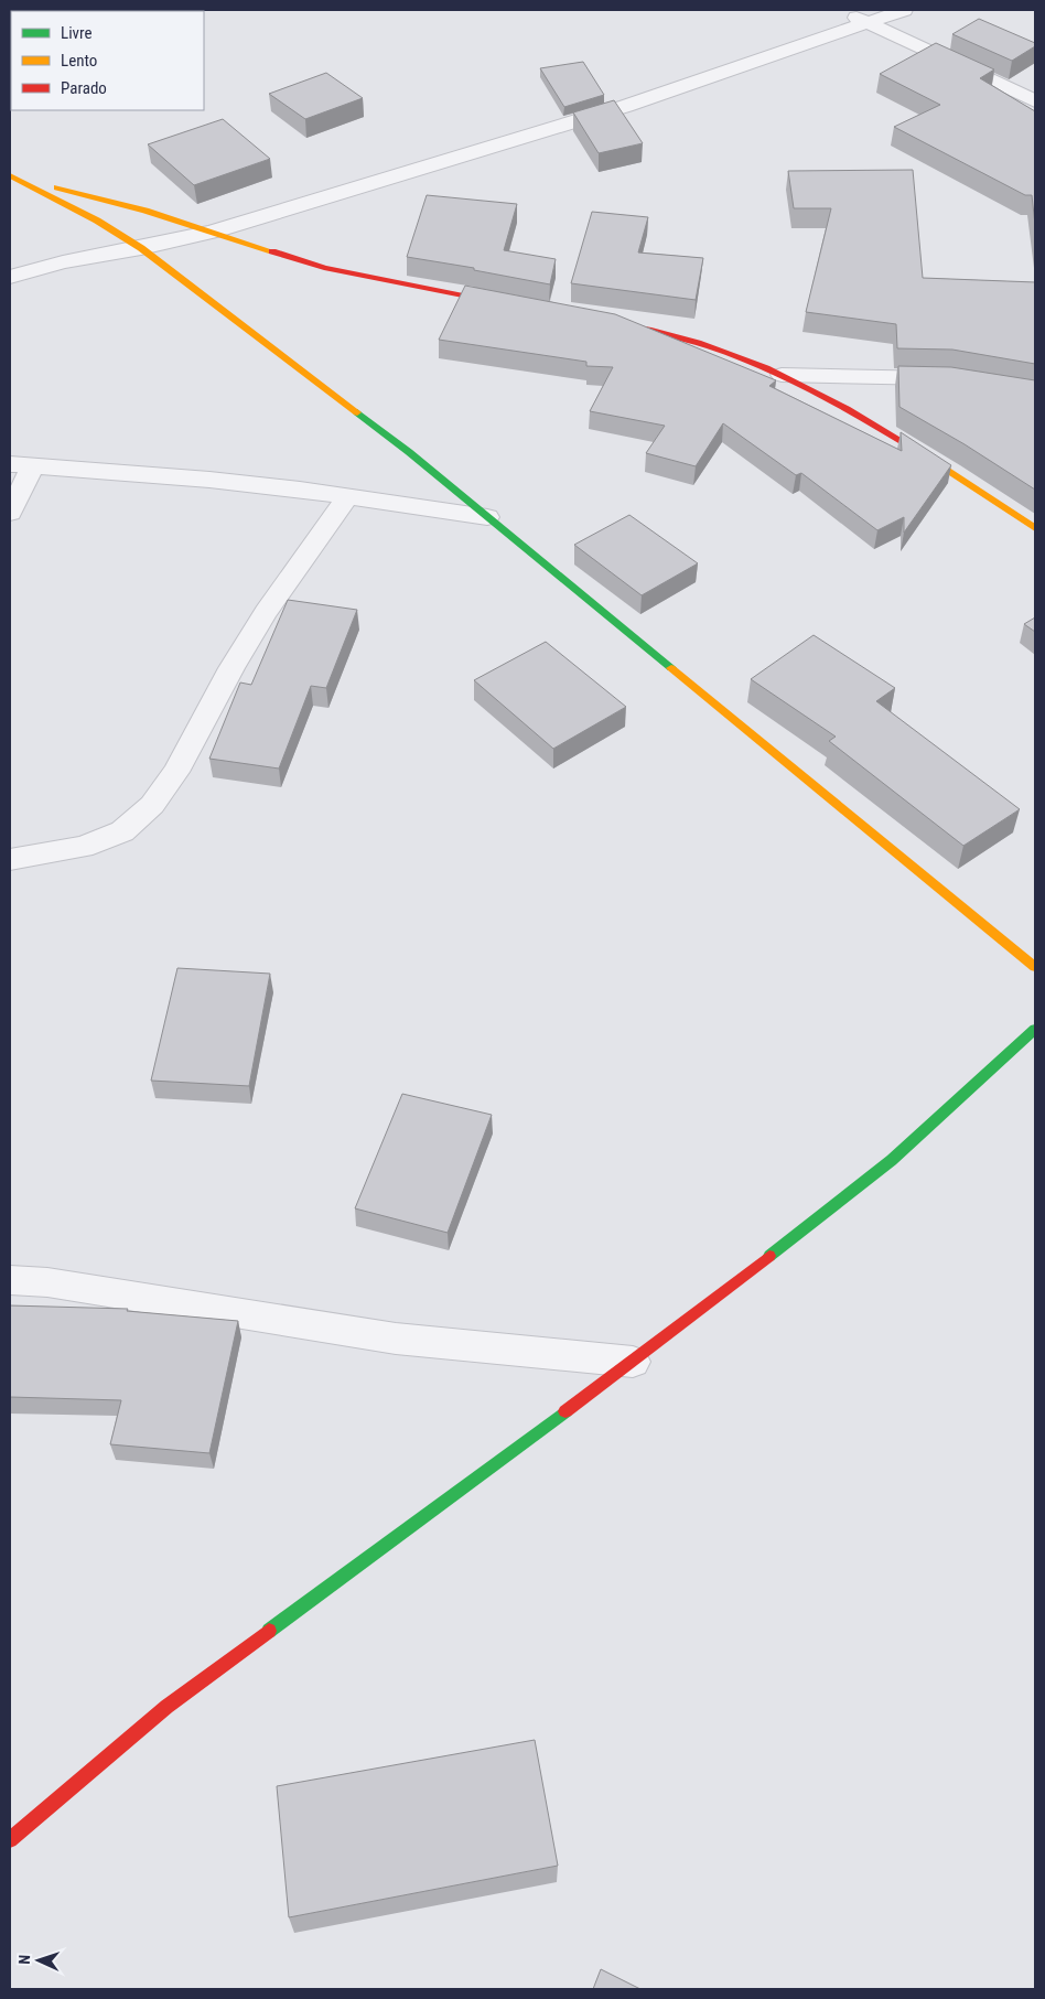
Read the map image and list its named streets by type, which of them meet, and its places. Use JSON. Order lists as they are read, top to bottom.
{
  "legend": ["Livre", "Lento", "Parado"],
  "north": "left"
}
